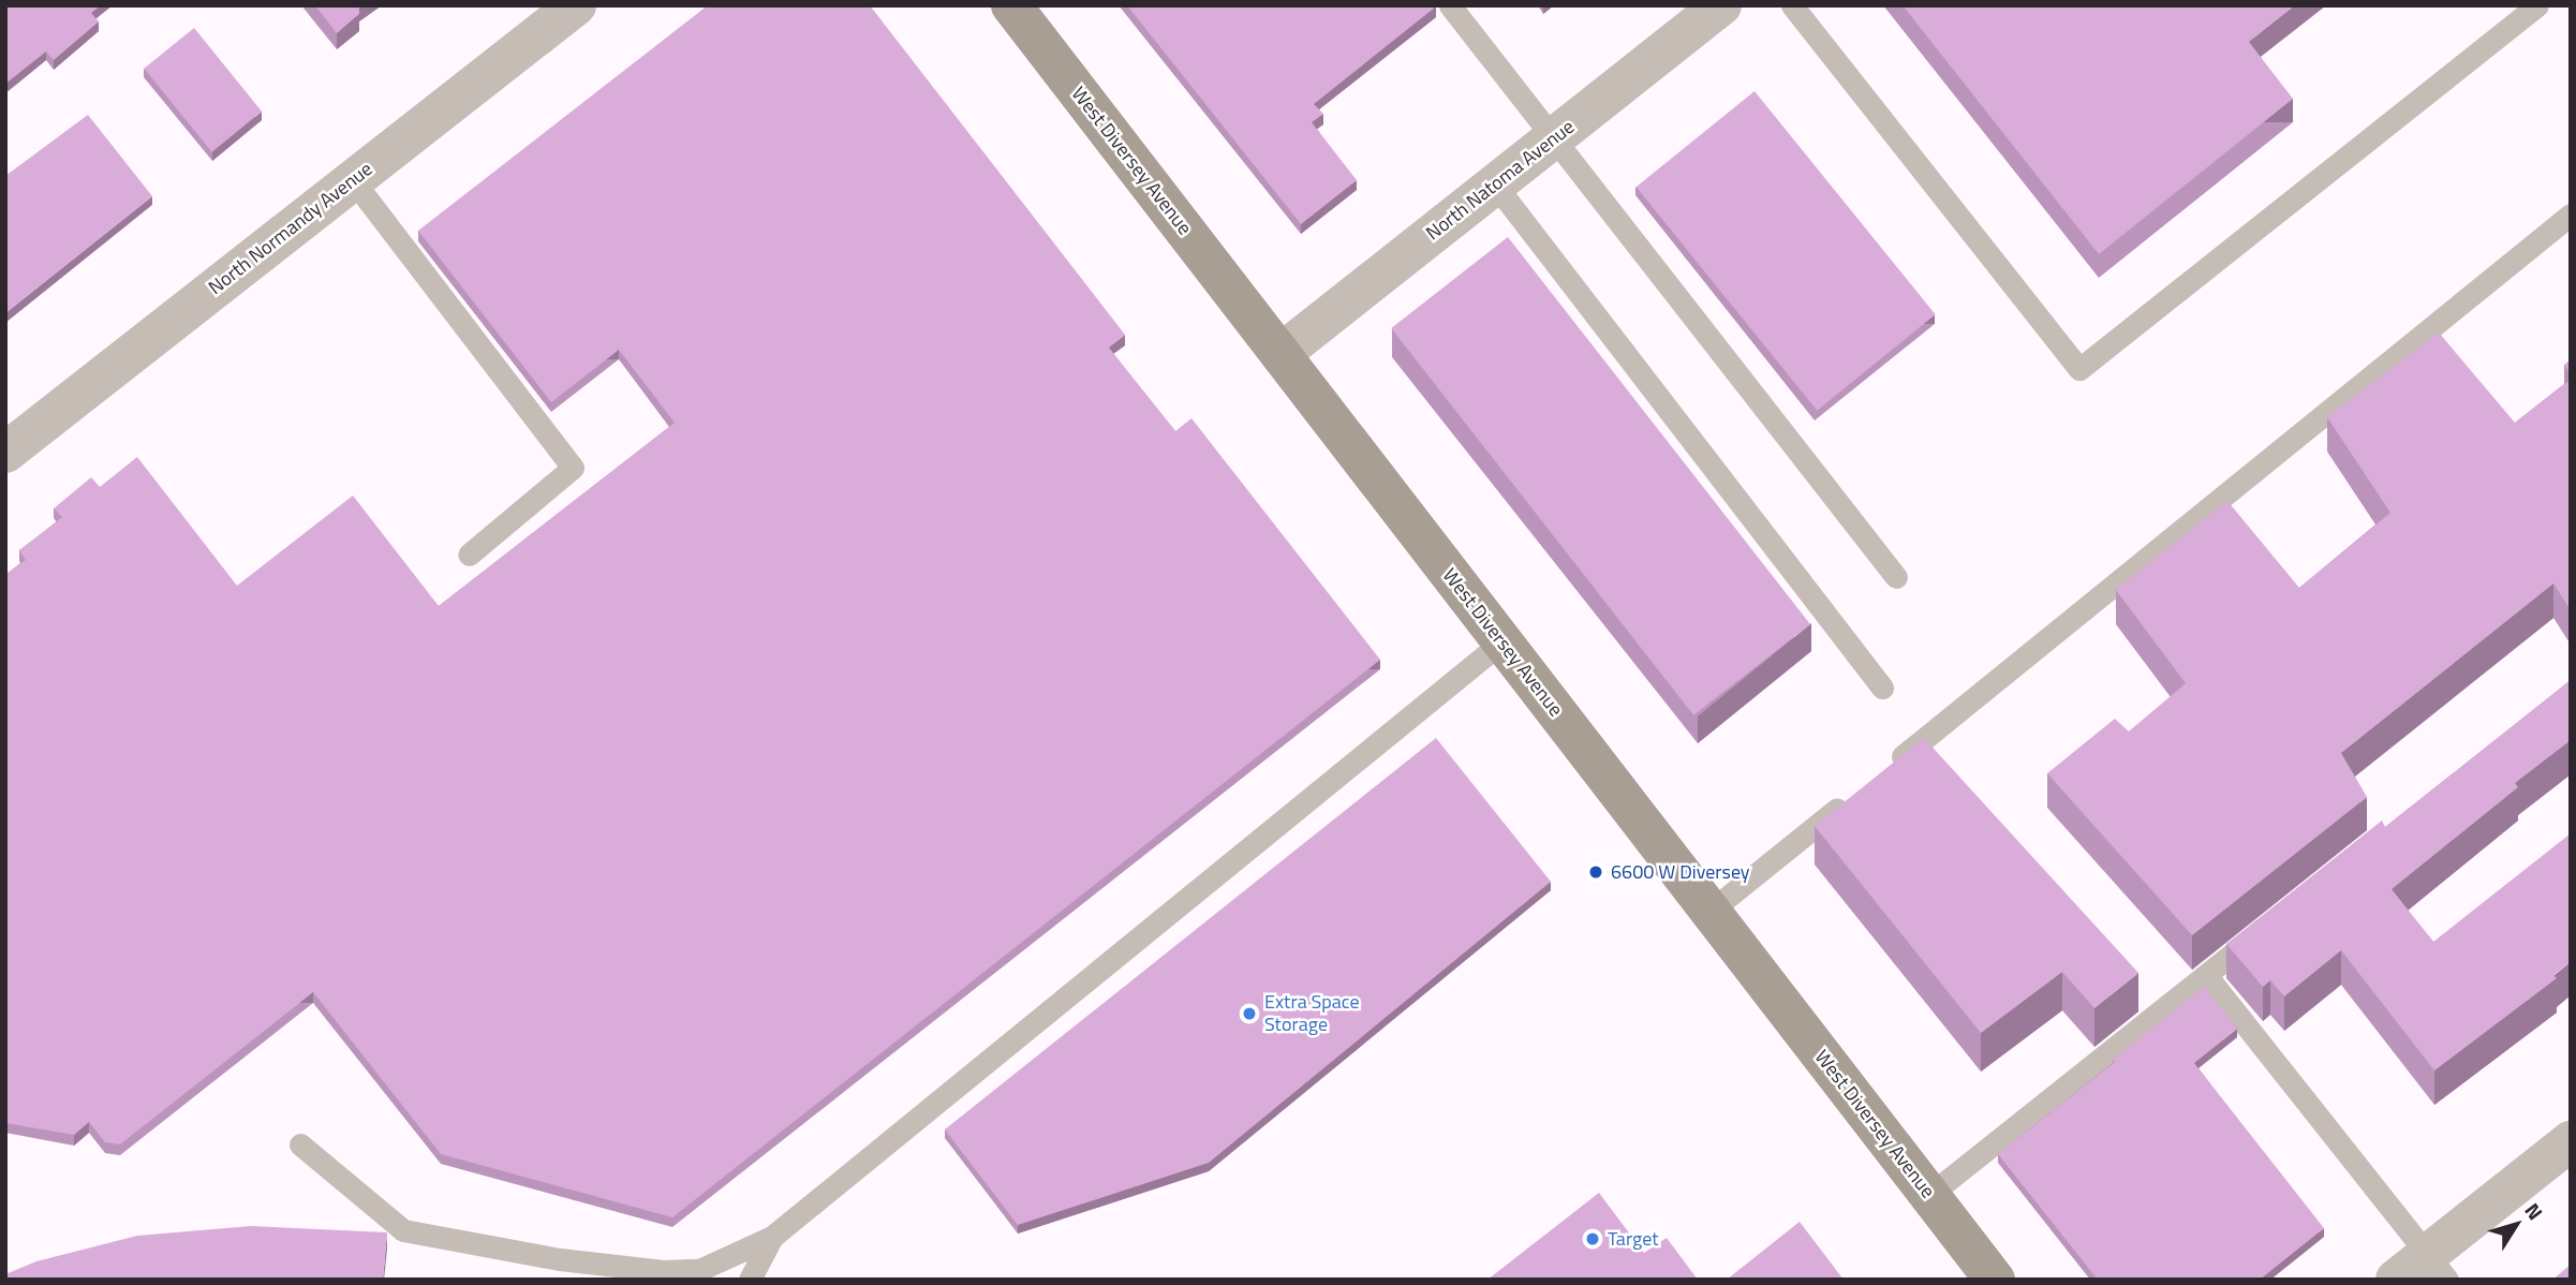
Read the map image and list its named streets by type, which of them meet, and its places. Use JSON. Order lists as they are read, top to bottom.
{
  "streets": {
    "main road": ["West Diversey Avenue"],
    "street": ["North Natoma Avenue", "North Normandy Avenue"]
  },
  "crossings": [
    ["West Diversey Avenue", "North Natoma Avenue"]
  ],
  "places": ["6600 W Diversey", "Extra Space Storage", "Target"],
  "north": "top right"
}
